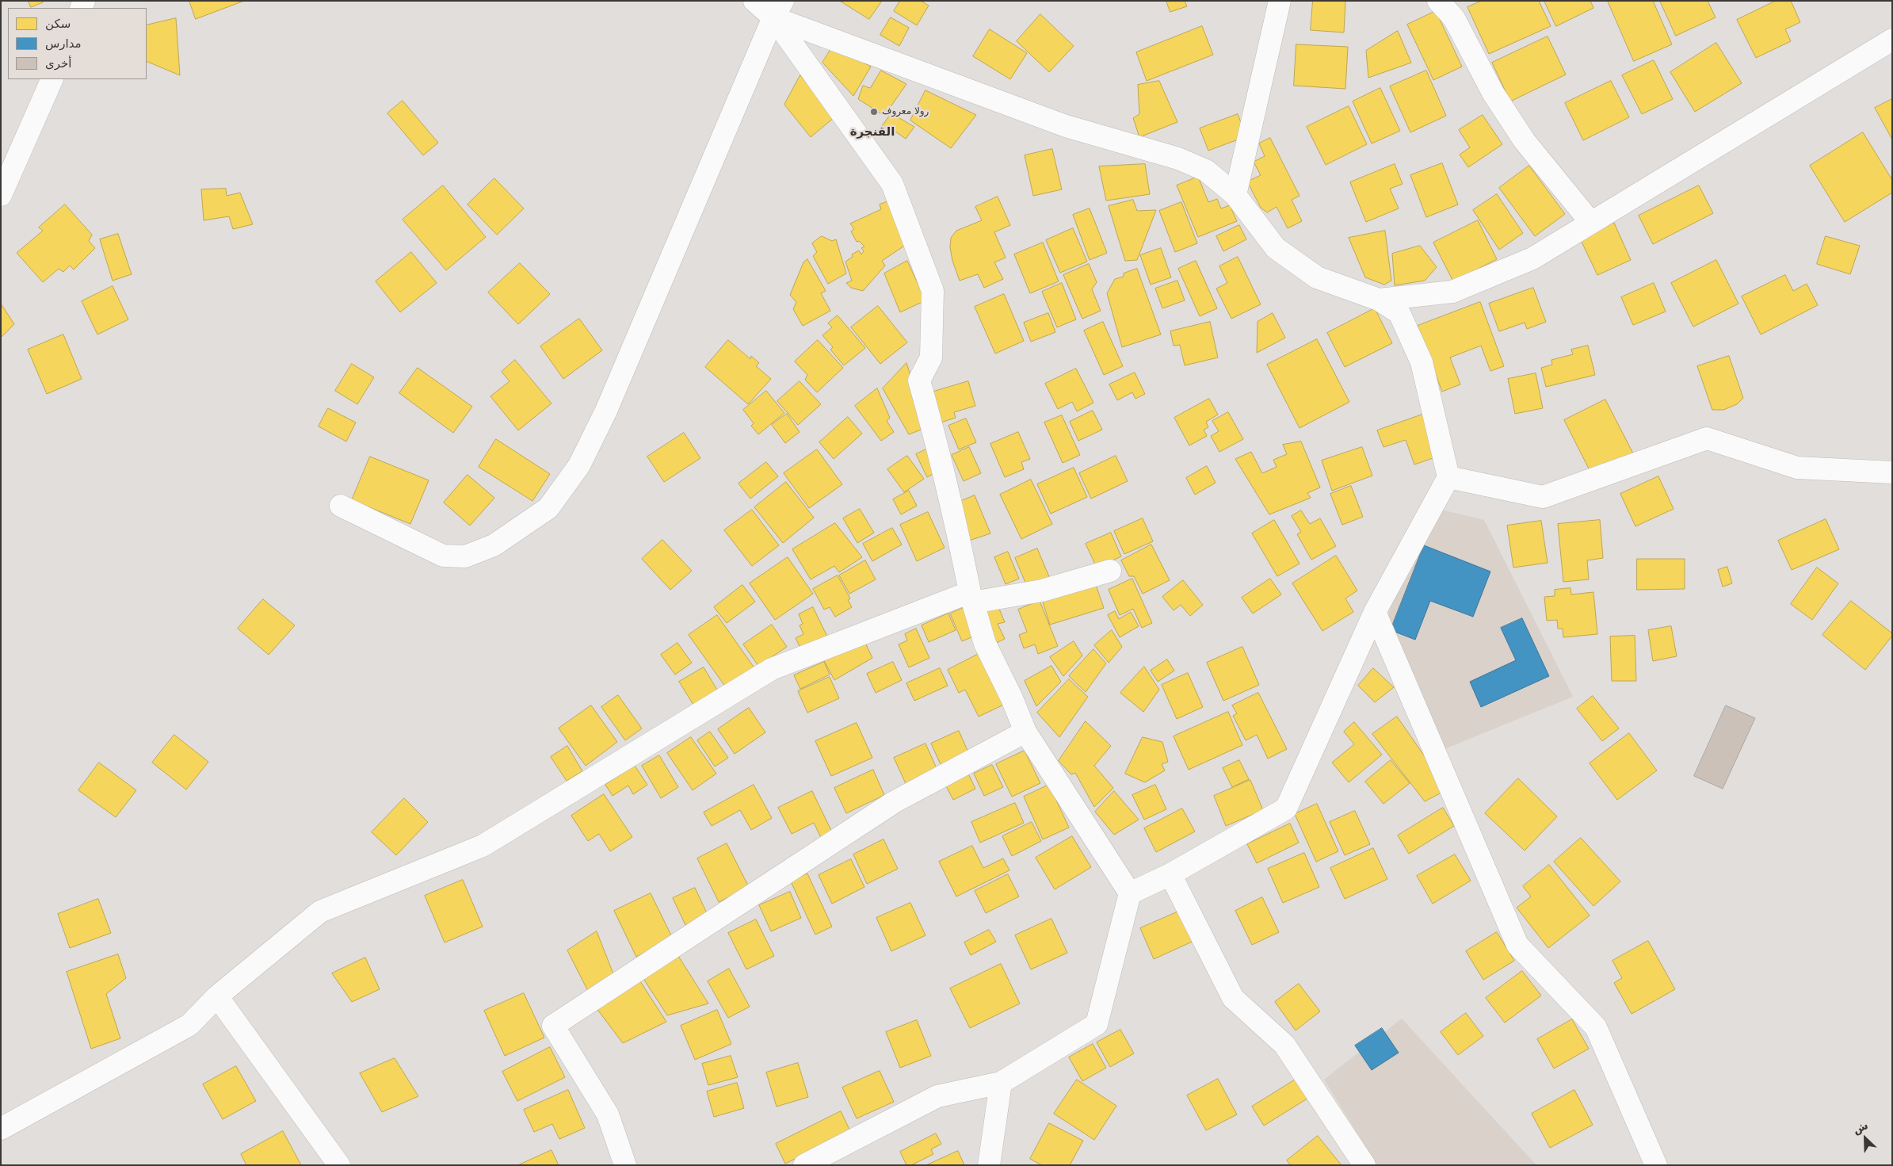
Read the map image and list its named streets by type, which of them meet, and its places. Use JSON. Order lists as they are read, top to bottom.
{
  "districts": ["القنجرة"],
  "places": ["رولا معروف"],
  "legend": ["سكن", "مدارس", "أخرى"],
  "north": "top left"
}
